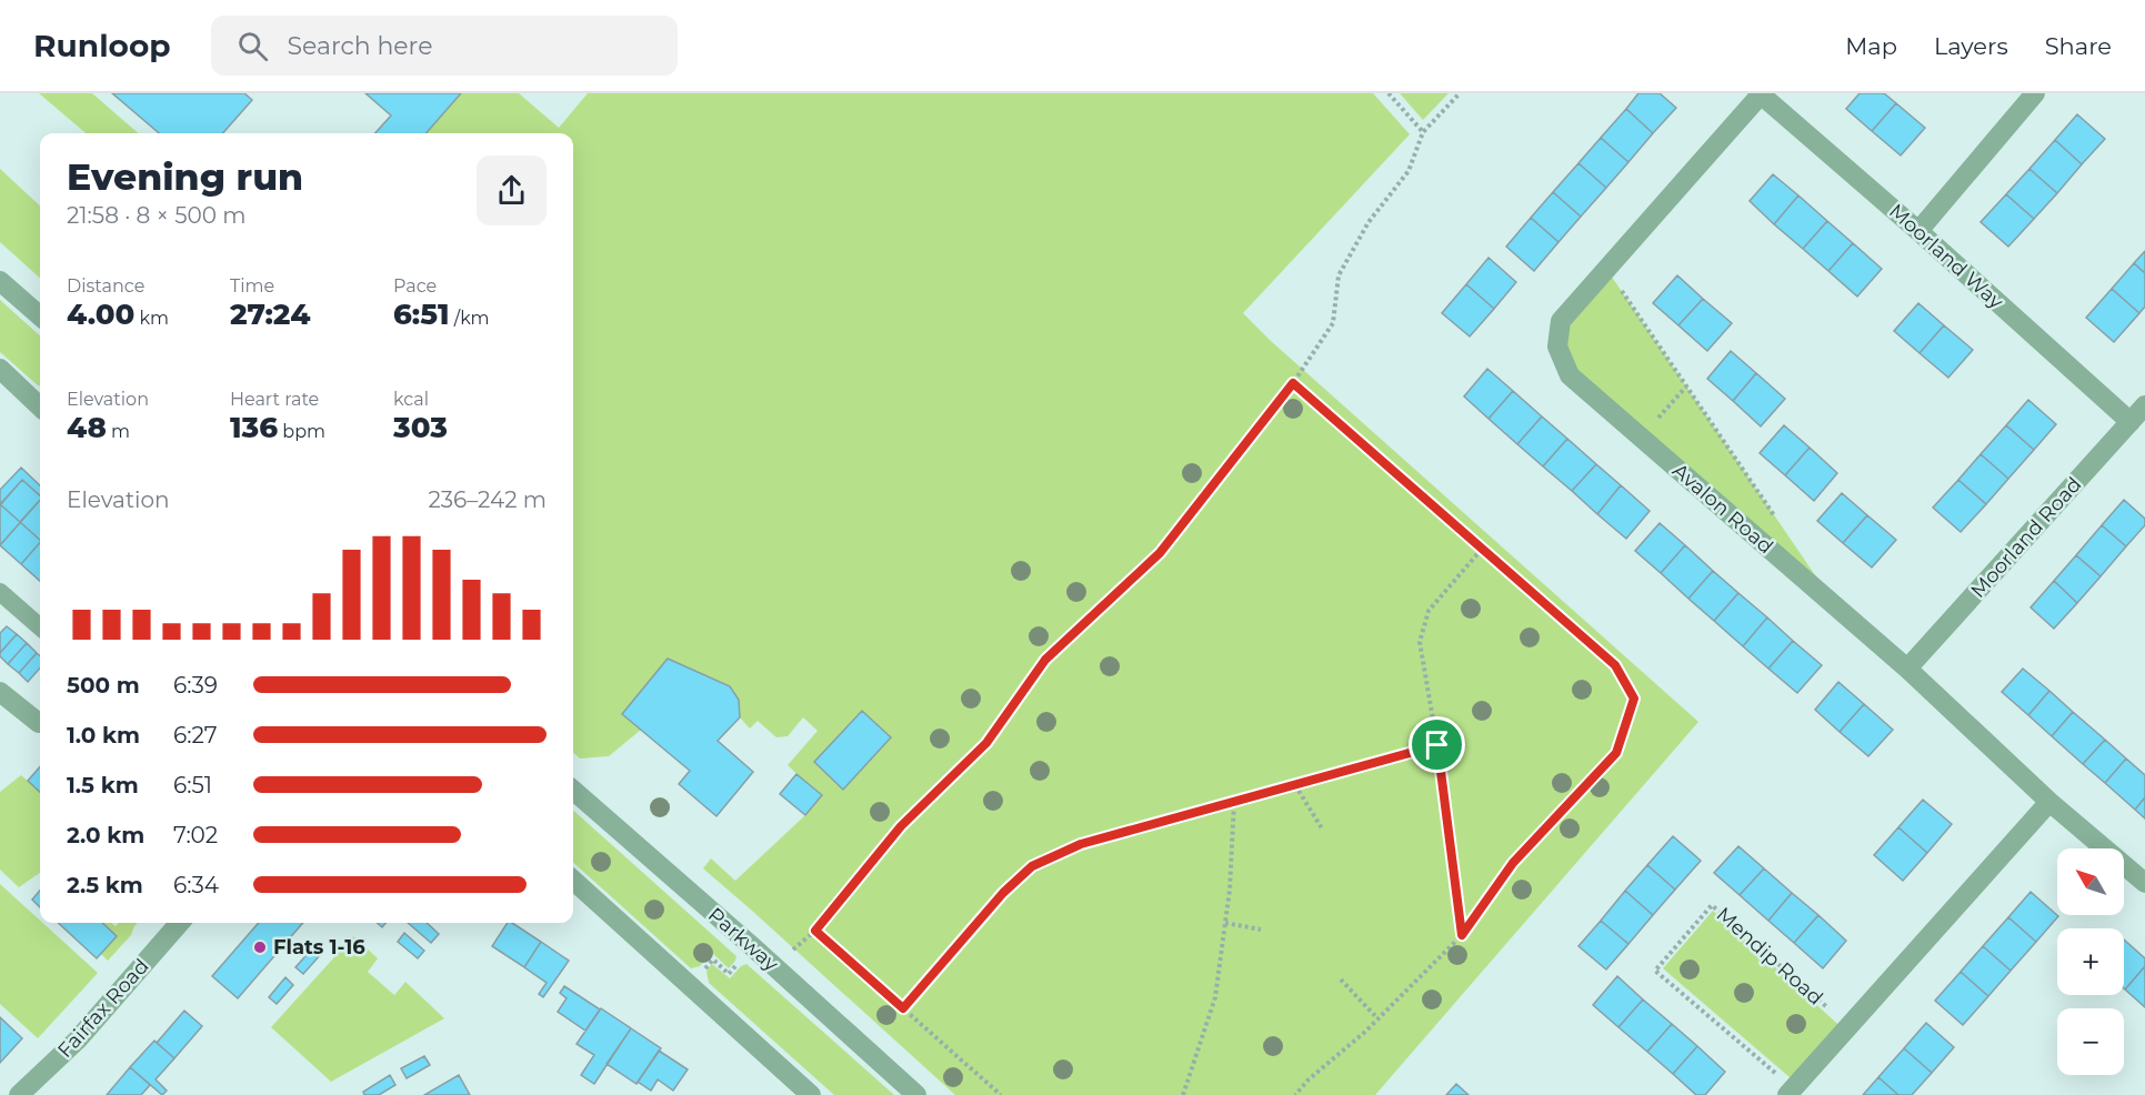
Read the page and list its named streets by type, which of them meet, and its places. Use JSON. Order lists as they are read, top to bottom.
{
  "streets": {
    "street": [
      "Moorland Way",
      "Avalon Road",
      "Moorland Road",
      "Parkway",
      "Fairfax Road"
    ],
    "path": ["Mendip Road"]
  },
  "crossings": [
    ["Moorland Way", "Avalon Road"],
    ["Moorland Way", "Moorland Road"],
    ["Avalon Road", "Moorland Road"]
  ],
  "places": ["Flats 1-16"],
  "north": "top left",
  "page": {
    "header": "Runloop",
    "search": "Search here",
    "nav": ["Map", "Layers", "Share"],
    "heading": ["Evening run", "21:58 · 8 × 500 m"],
    "stats": [
      ["Distance", "4.00 km"],
      ["Time", "27:24"],
      ["Pace", "6:51 /km"],
      ["Elevation", "48 m"],
      ["Heart rate", "136 bpm"],
      ["kcal", "303"]
    ],
    "chart": ["Elevation", "236–242 m"],
    "list": [
      {
        "name": "500 m",
        "note": "6:39"
      },
      {
        "name": "1.0 km",
        "note": "6:27"
      },
      {
        "name": "1.5 km",
        "note": "6:51"
      },
      {
        "name": "2.0 km",
        "note": "7:02"
      },
      {
        "name": "2.5 km",
        "note": "6:34"
      }
    ],
    "map_buttons": ["+", "−"]
  }
}
